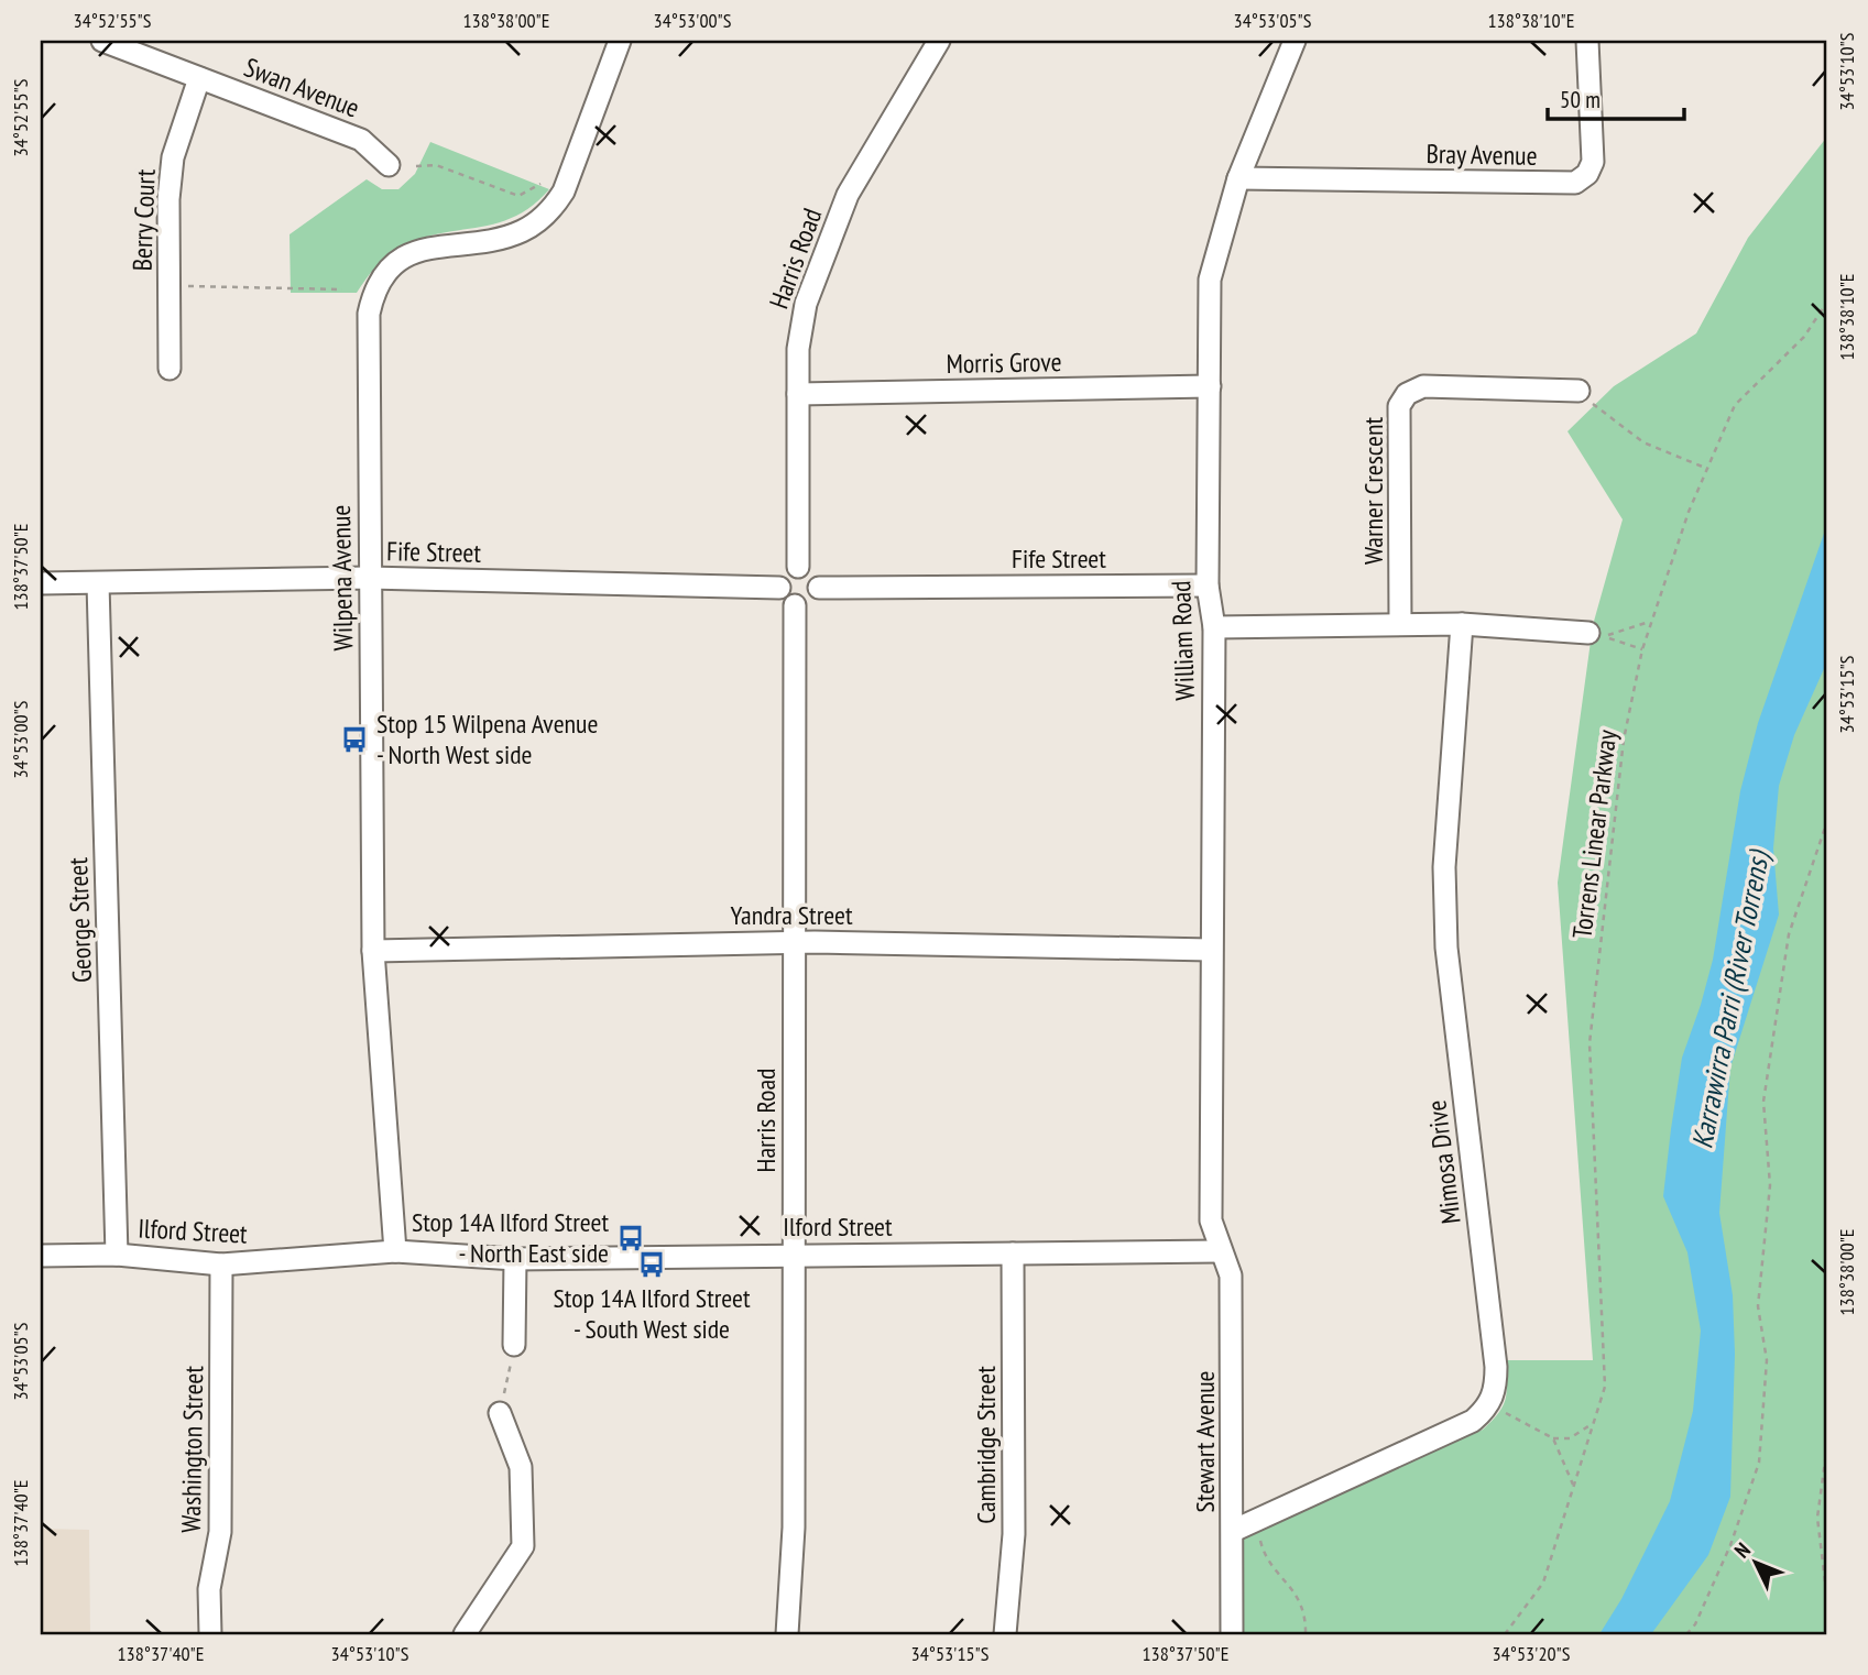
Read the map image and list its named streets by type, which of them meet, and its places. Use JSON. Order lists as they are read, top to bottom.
{
  "streets": {
    "street": [
      "Swan Avenue",
      "Bray Avenue",
      "Berry Court",
      "Harris Road",
      "Morris Grove",
      "Warner Crescent",
      "Fife Street",
      "Wilpena Avenue",
      "William Road",
      "Yandra Street",
      "George Street",
      "Mimosa Drive",
      "Ilford Street",
      "Stewart Avenue",
      "Cambridge Street",
      "Washington Street"
    ],
    "path": ["Torrens Linear Parkway"]
  },
  "crossings": [
    ["Swan Avenue", "Berry Court"],
    ["Bray Avenue", "William Road"],
    ["Harris Road", "Morris Grove"],
    ["Harris Road", "Fife Street"],
    ["Harris Road", "Yandra Street"],
    ["Harris Road", "Ilford Street"],
    ["Morris Grove", "William Road"],
    ["Fife Street", "Wilpena Avenue"],
    ["Fife Street", "William Road"],
    ["Fife Street", "George Street"],
    ["Wilpena Avenue", "Yandra Street"],
    ["Wilpena Avenue", "Ilford Street"],
    ["William Road", "Yandra Street"],
    ["William Road", "Ilford Street"],
    ["William Road", "Stewart Avenue"],
    ["George Street", "Ilford Street"],
    ["Ilford Street", "Stewart Avenue"],
    ["Ilford Street", "Cambridge Street"],
    ["Ilford Street", "Washington Street"]
  ],
  "water": ["Karrawirra Parri (River Torrens)"],
  "places": {
    "bus stop": ["Stop 15 Wilpena Avenue - North West side", "Stop 14A Ilford Street - North East side", "Stop 14A Ilford Street - South West side"]
  },
  "scale_bar": "50 m",
  "north": "top left",
  "coordinates": [
    "34°52'55\"S",
    "138°38'00\"E",
    "34°53'00\"S",
    "34°53'05\"S",
    "138°38'10\"E",
    "34°53'10\"S",
    "138°37'50\"E",
    "34°53'15\"S",
    "138°37'40\"E",
    "34°53'20\"S"
  ]
}
